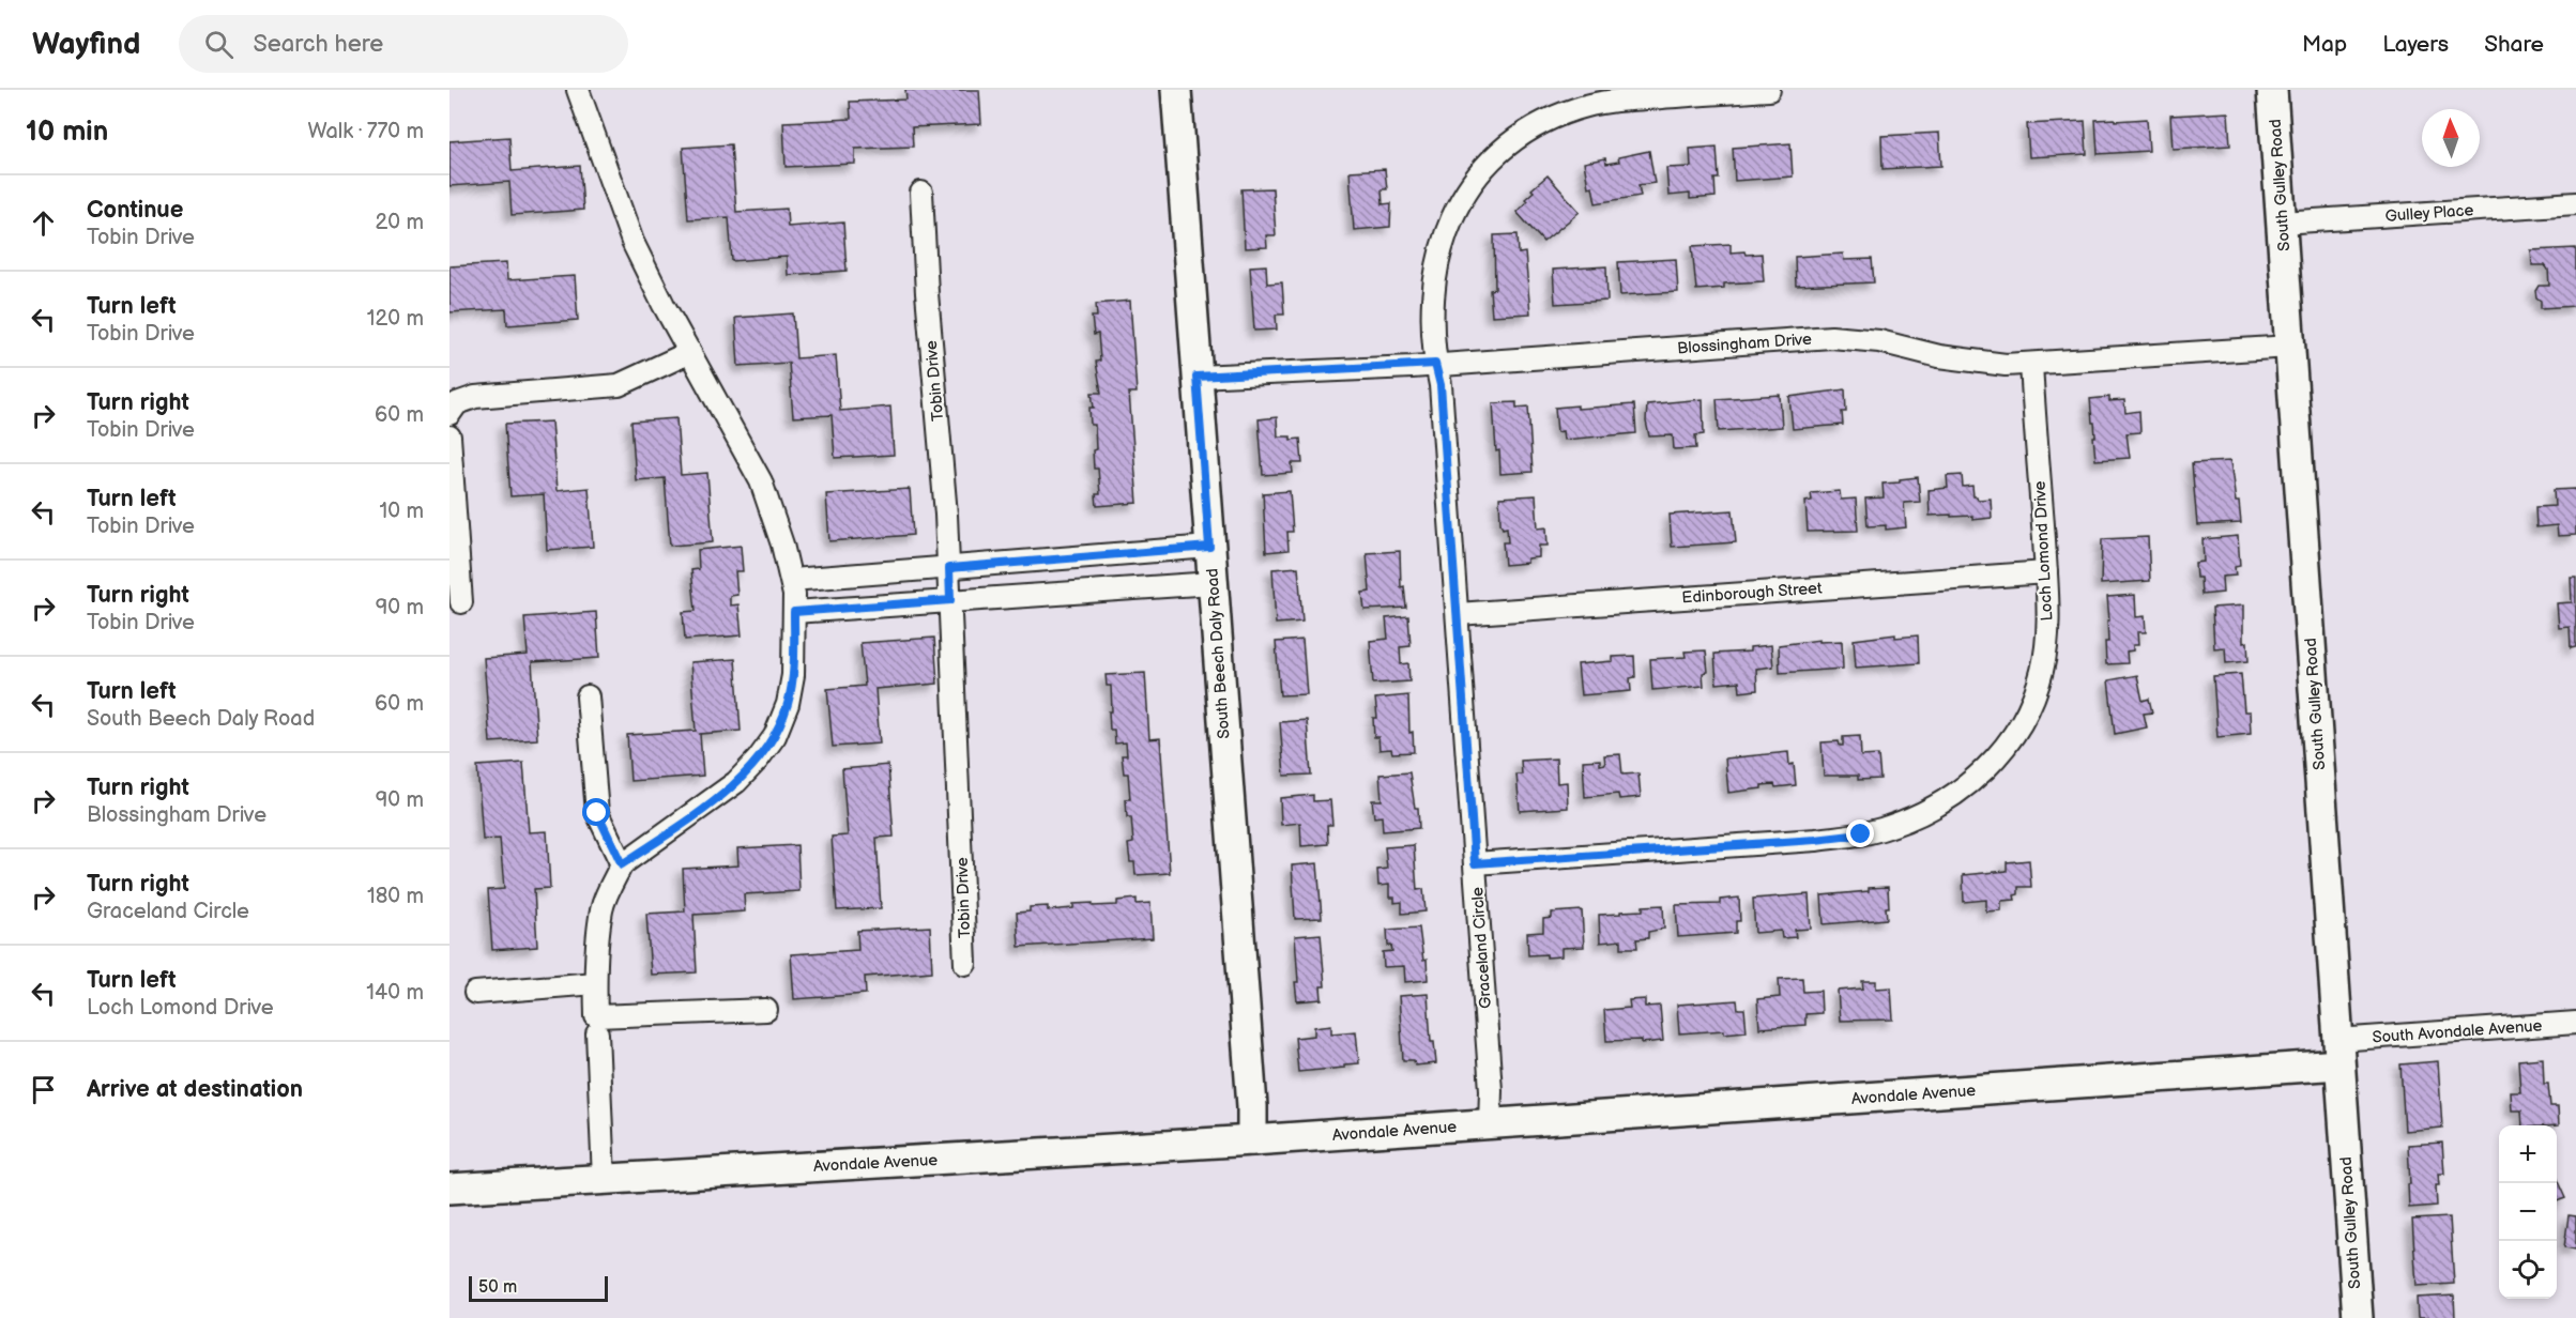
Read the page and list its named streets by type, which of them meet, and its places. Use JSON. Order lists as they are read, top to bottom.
{
  "streets": {
    "street": [
      "South Gulley Road",
      "Gulley Place",
      "Blossingham Drive",
      "Tobin Drive",
      "Loch Lomond Drive",
      "Edinborough Street",
      "South Beech Daly Road",
      "Graceland Circle",
      "South Avondale Avenue",
      "Avondale Avenue"
    ]
  },
  "crossings": [
    ["South Gulley Road", "Gulley Place"],
    ["South Gulley Road", "Blossingham Drive"],
    ["South Gulley Road", "South Avondale Avenue"],
    ["South Gulley Road", "Avondale Avenue"],
    ["Blossingham Drive", "Loch Lomond Drive"],
    ["Blossingham Drive", "South Beech Daly Road"],
    ["Blossingham Drive", "Graceland Circle"],
    ["Loch Lomond Drive", "Edinborough Street"],
    ["Loch Lomond Drive", "Graceland Circle"],
    ["Edinborough Street", "Graceland Circle"],
    ["South Beech Daly Road", "Avondale Avenue"],
    ["Graceland Circle", "Avondale Avenue"],
    ["South Avondale Avenue", "Avondale Avenue"]
  ],
  "scale_bar": "50 m",
  "north": "top",
  "page": {
    "header": "Wayfind",
    "search": "Search here",
    "nav": ["Map", "Layers", "Share"],
    "heading": ["10 min", "Walk · 770 m"],
    "list": [
      ["Continue", "Tobin Drive", "20 m"],
      ["Turn left", "Tobin Drive", "120 m"],
      ["Turn right", "Tobin Drive", "60 m"],
      ["Turn left", "Tobin Drive", "10 m"],
      ["Turn right", "Tobin Drive", "90 m"],
      ["Turn left", "South Beech Daly Road", "60 m"],
      ["Turn right", "Blossingham Drive", "90 m"],
      ["Turn right", "Graceland Circle", "180 m"],
      ["Turn left", "Loch Lomond Drive", "140 m"],
      "Arrive at destination"
    ],
    "map_buttons": ["+", "−"],
    "scale": "50 m"
  }
}
